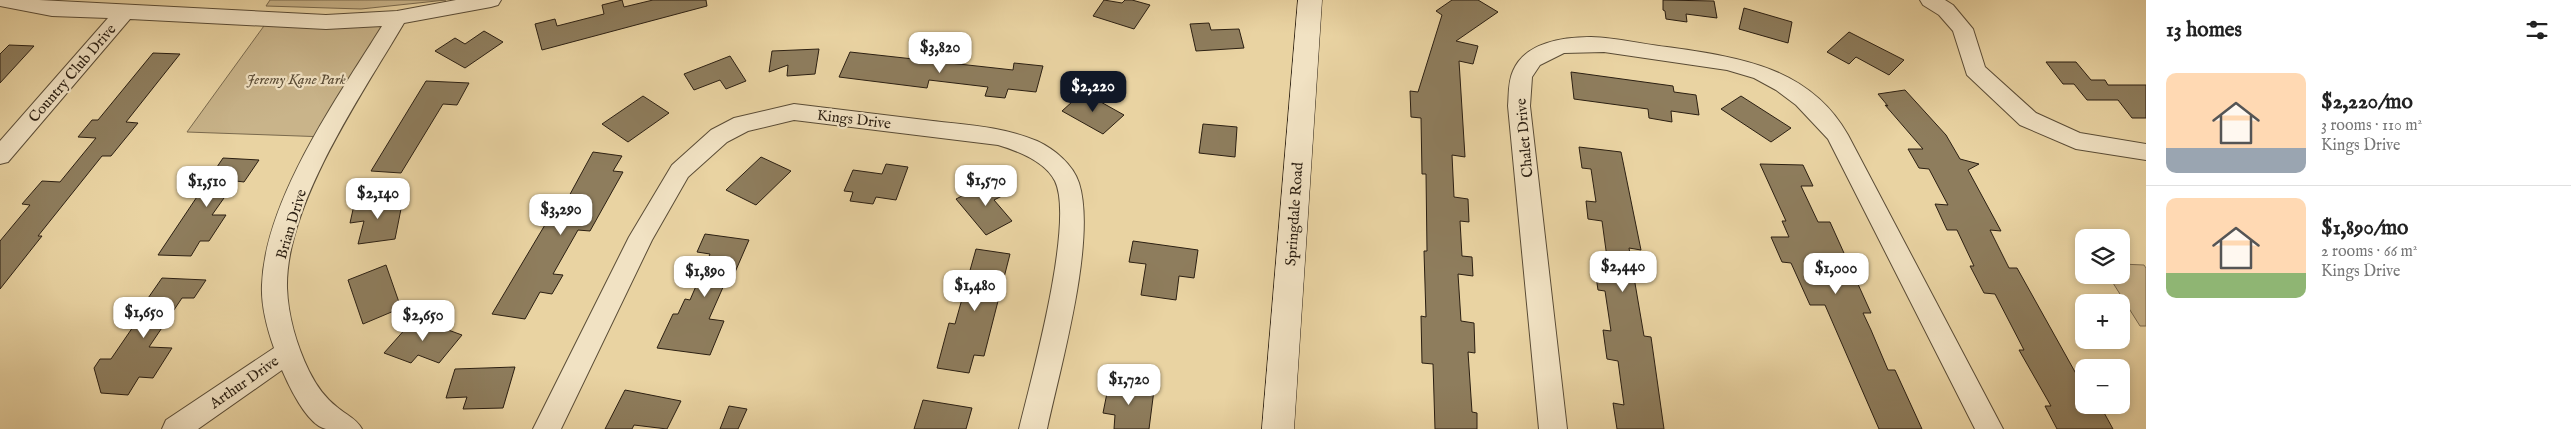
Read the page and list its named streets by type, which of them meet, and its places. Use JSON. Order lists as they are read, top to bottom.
{
  "streets": {
    "main road": ["Springdale Road"],
    "street": [
      "Country Club Drive",
      "Kings Drive",
      "Chalet Drive",
      "Brian Drive",
      "Arthur Drive"
    ]
  },
  "crossings": [
    ["Brian Drive", "Arthur Drive"]
  ],
  "parks": ["Jeremy Kane Park"],
  "page": {
    "heading": "13 homes",
    "price": [
      "$3,820",
      "$2,220",
      "$1,570",
      "$1,510",
      "$2,140",
      "$3,290",
      "$2,440",
      "$1,000",
      "$1,890",
      "$1,480",
      "$1,650",
      "$2,650",
      "$1,720"
    ],
    "list": [
      {
        "name": "$2,220/mo",
        "note": "3 rooms · 110 m² · Kings Drive"
      },
      {
        "name": "$1,890/mo",
        "note": "2 rooms · 66 m² · Kings Drive"
      }
    ],
    "map_buttons": ["+", "−"]
  }
}
